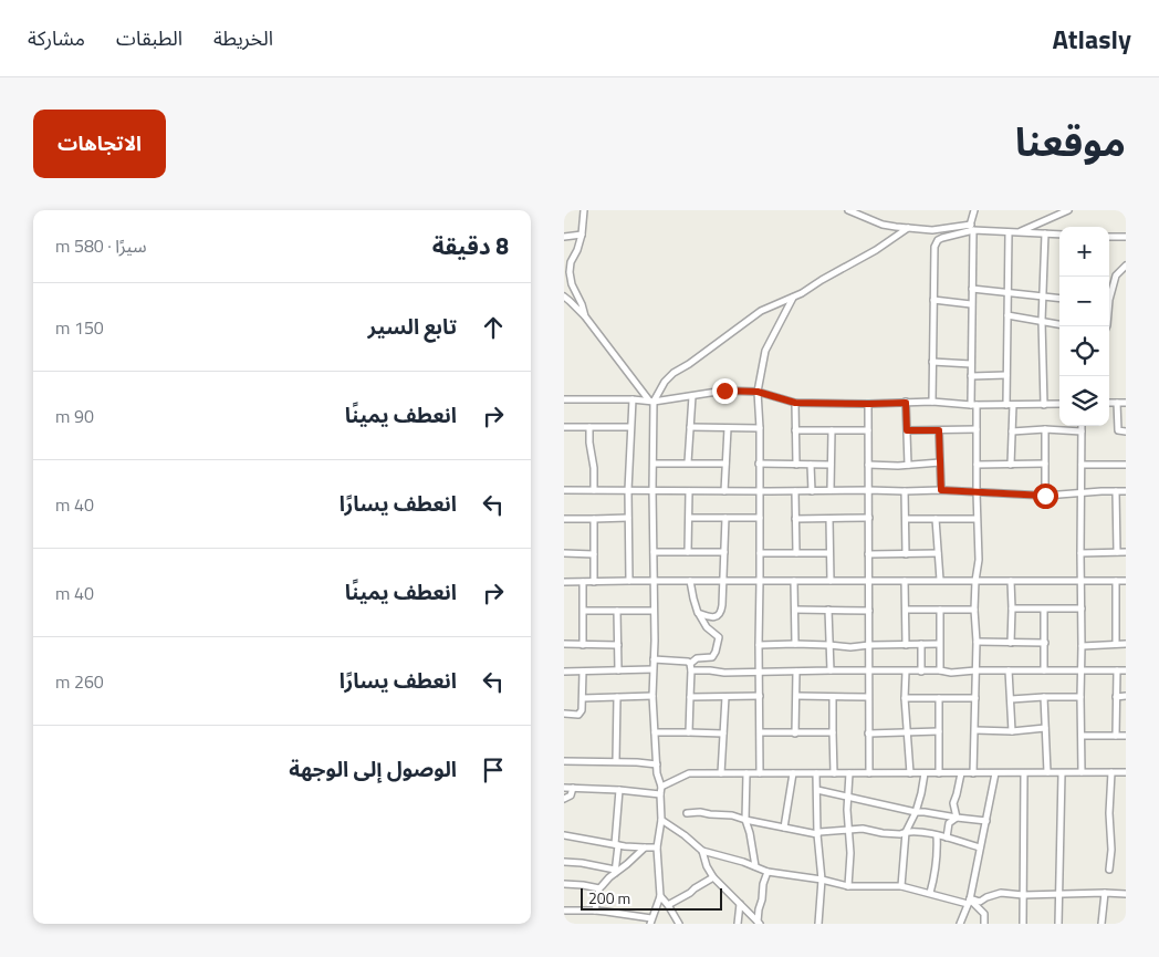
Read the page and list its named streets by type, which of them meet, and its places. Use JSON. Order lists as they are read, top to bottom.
{
  "scale_bar": "200 m",
  "page": {
    "header": "Atlasly",
    "nav": ["الخريطة", "الطبقات", "مشاركة"],
    "title": "موقعنا",
    "buttons": "الاتجاهات",
    "heading": ["8 دقيقة", "سيرًا · 580 m"],
    "map_buttons": ["+", "−"],
    "list": [
      ["تابع السير", "150 m"],
      ["انعطف يمينًا", "90 m"],
      ["انعطف يسارًا", "40 m"],
      ["انعطف يمينًا", "40 m"],
      ["انعطف يسارًا", "260 m"],
      "الوصول إلى الوجهة"
    ],
    "scale": "200 m"
  }
}
